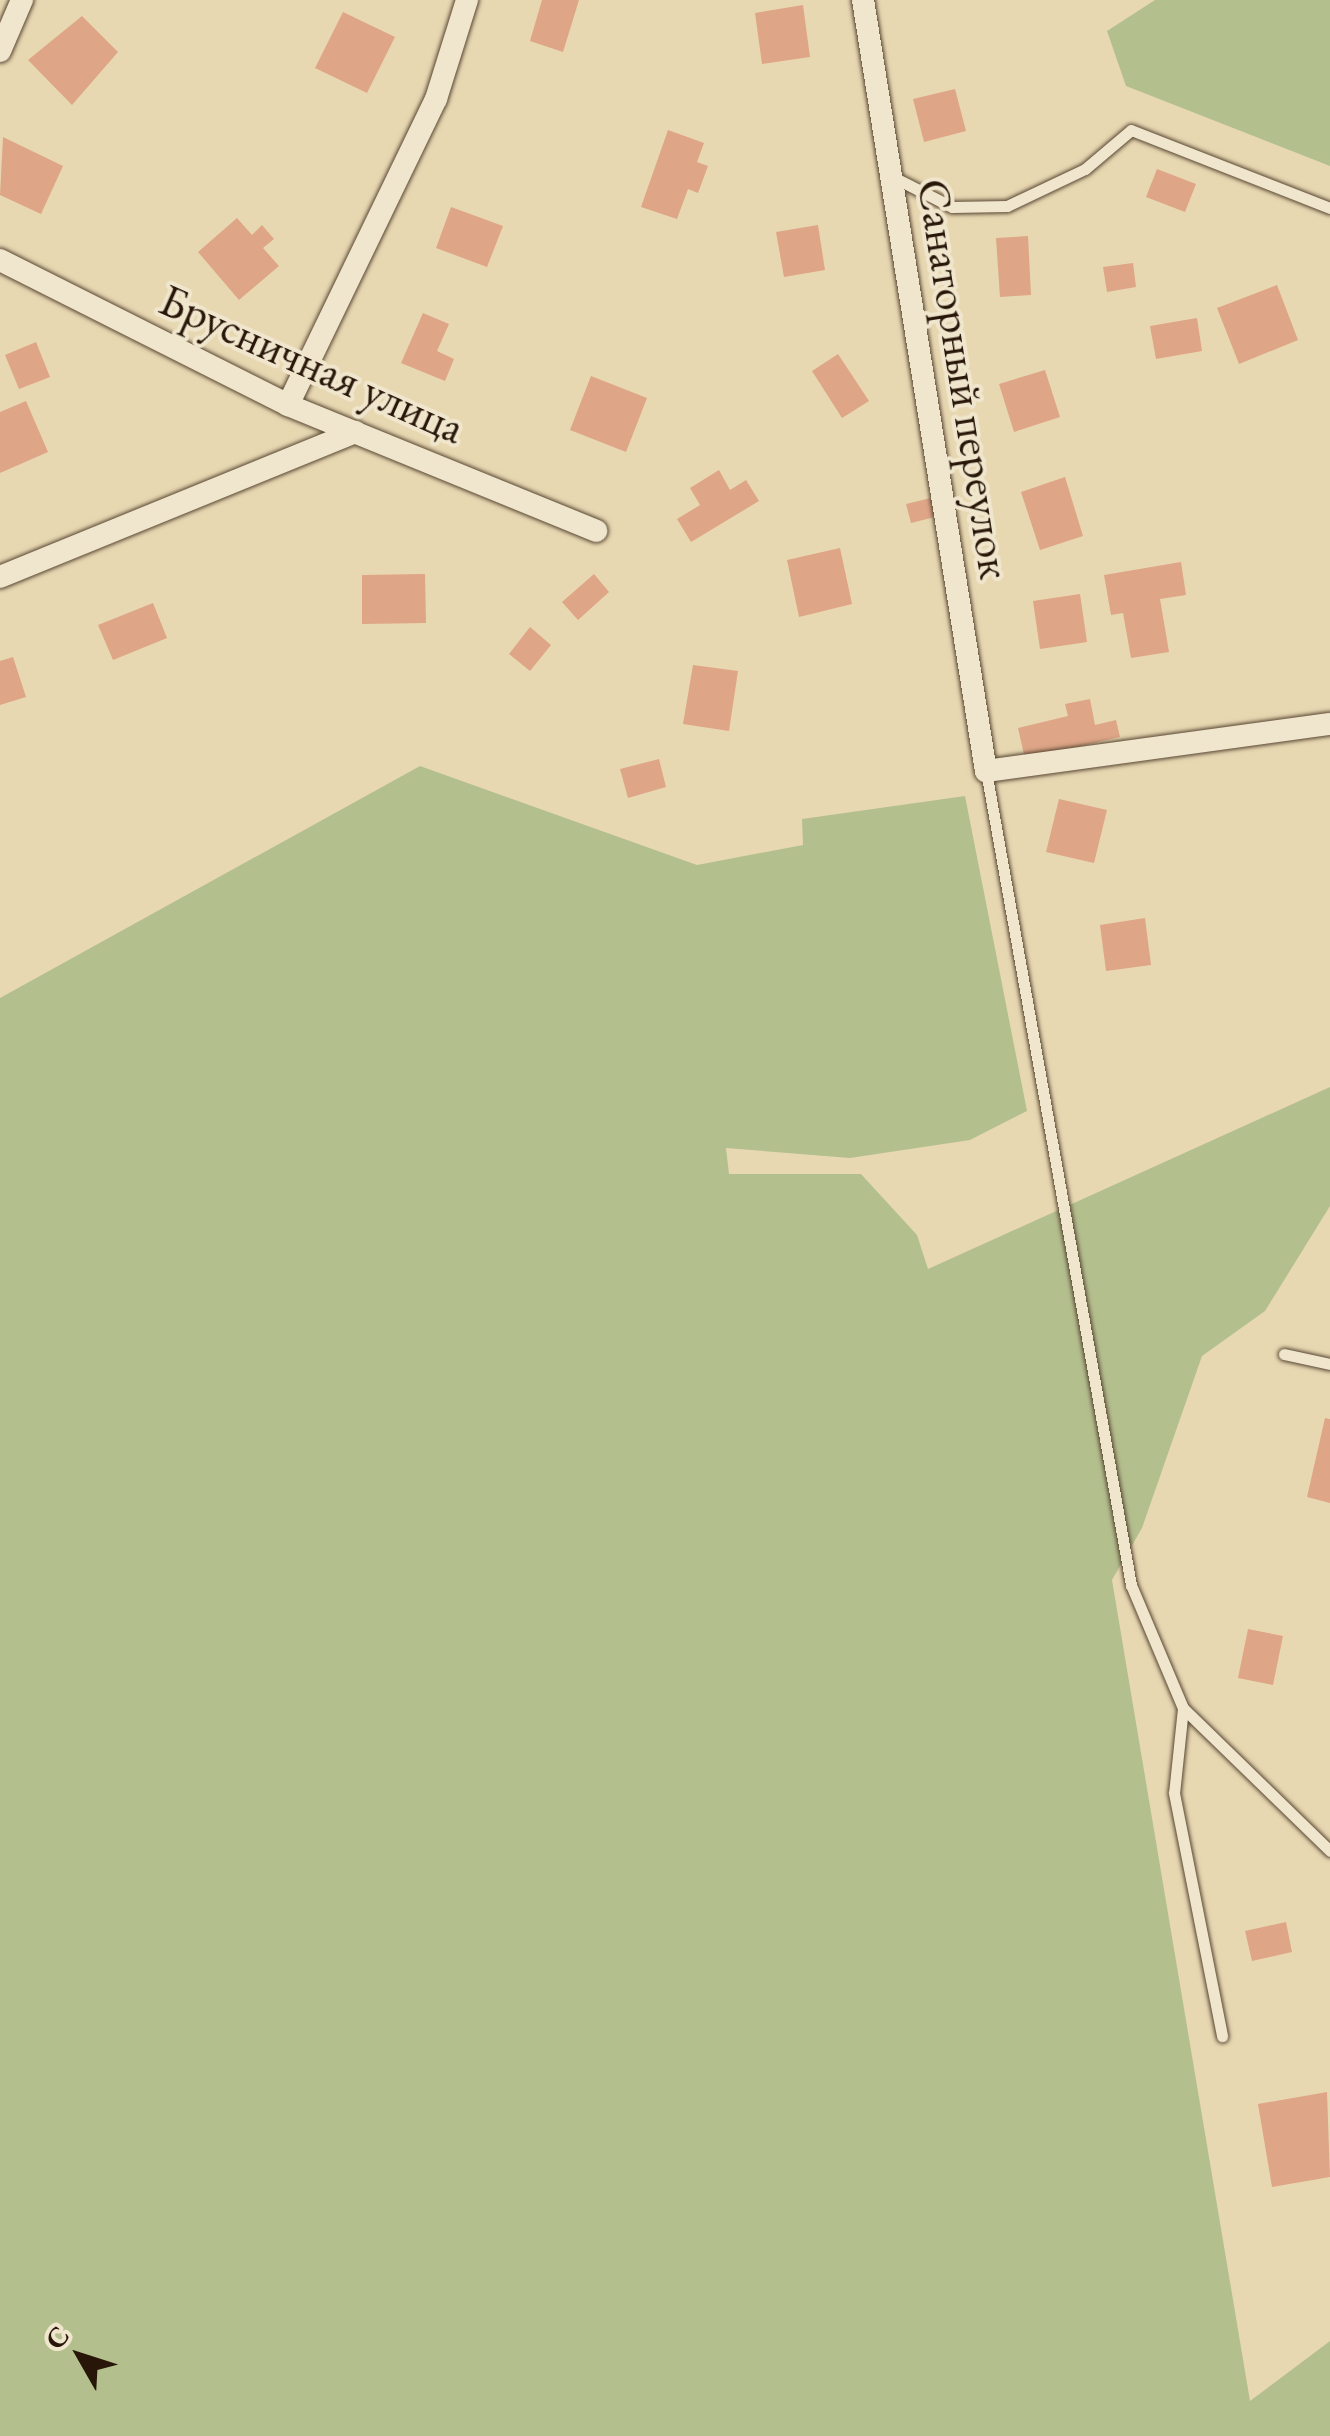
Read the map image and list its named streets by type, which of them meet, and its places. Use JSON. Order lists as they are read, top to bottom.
{
  "streets": {
    "street": ["Брусничная улица", "Санаторный переулок"]
  },
  "north": "top left"
}
